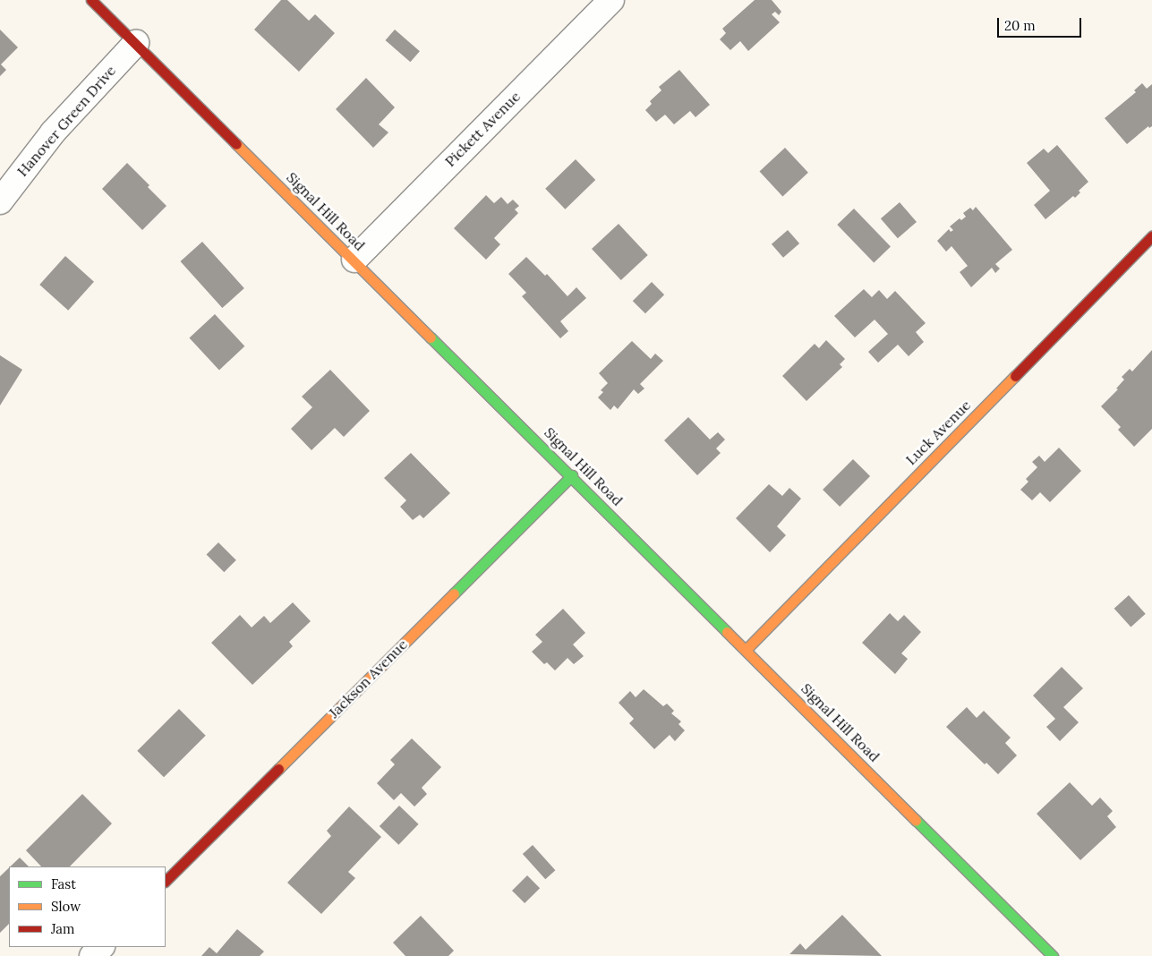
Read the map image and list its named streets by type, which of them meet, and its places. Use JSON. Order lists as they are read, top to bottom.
{
  "streets": {
    "street": [
      "Hanover Green Drive",
      "Pickett Avenue",
      "Signal Hill Road",
      "Luck Avenue",
      "Jackson Avenue"
    ]
  },
  "crossings": [
    ["Hanover Green Drive", "Signal Hill Road"],
    ["Pickett Avenue", "Signal Hill Road"],
    ["Signal Hill Road", "Luck Avenue"],
    ["Signal Hill Road", "Jackson Avenue"]
  ],
  "legend": ["Fast", "Slow", "Jam"],
  "scale_bar": "20 m"
}
